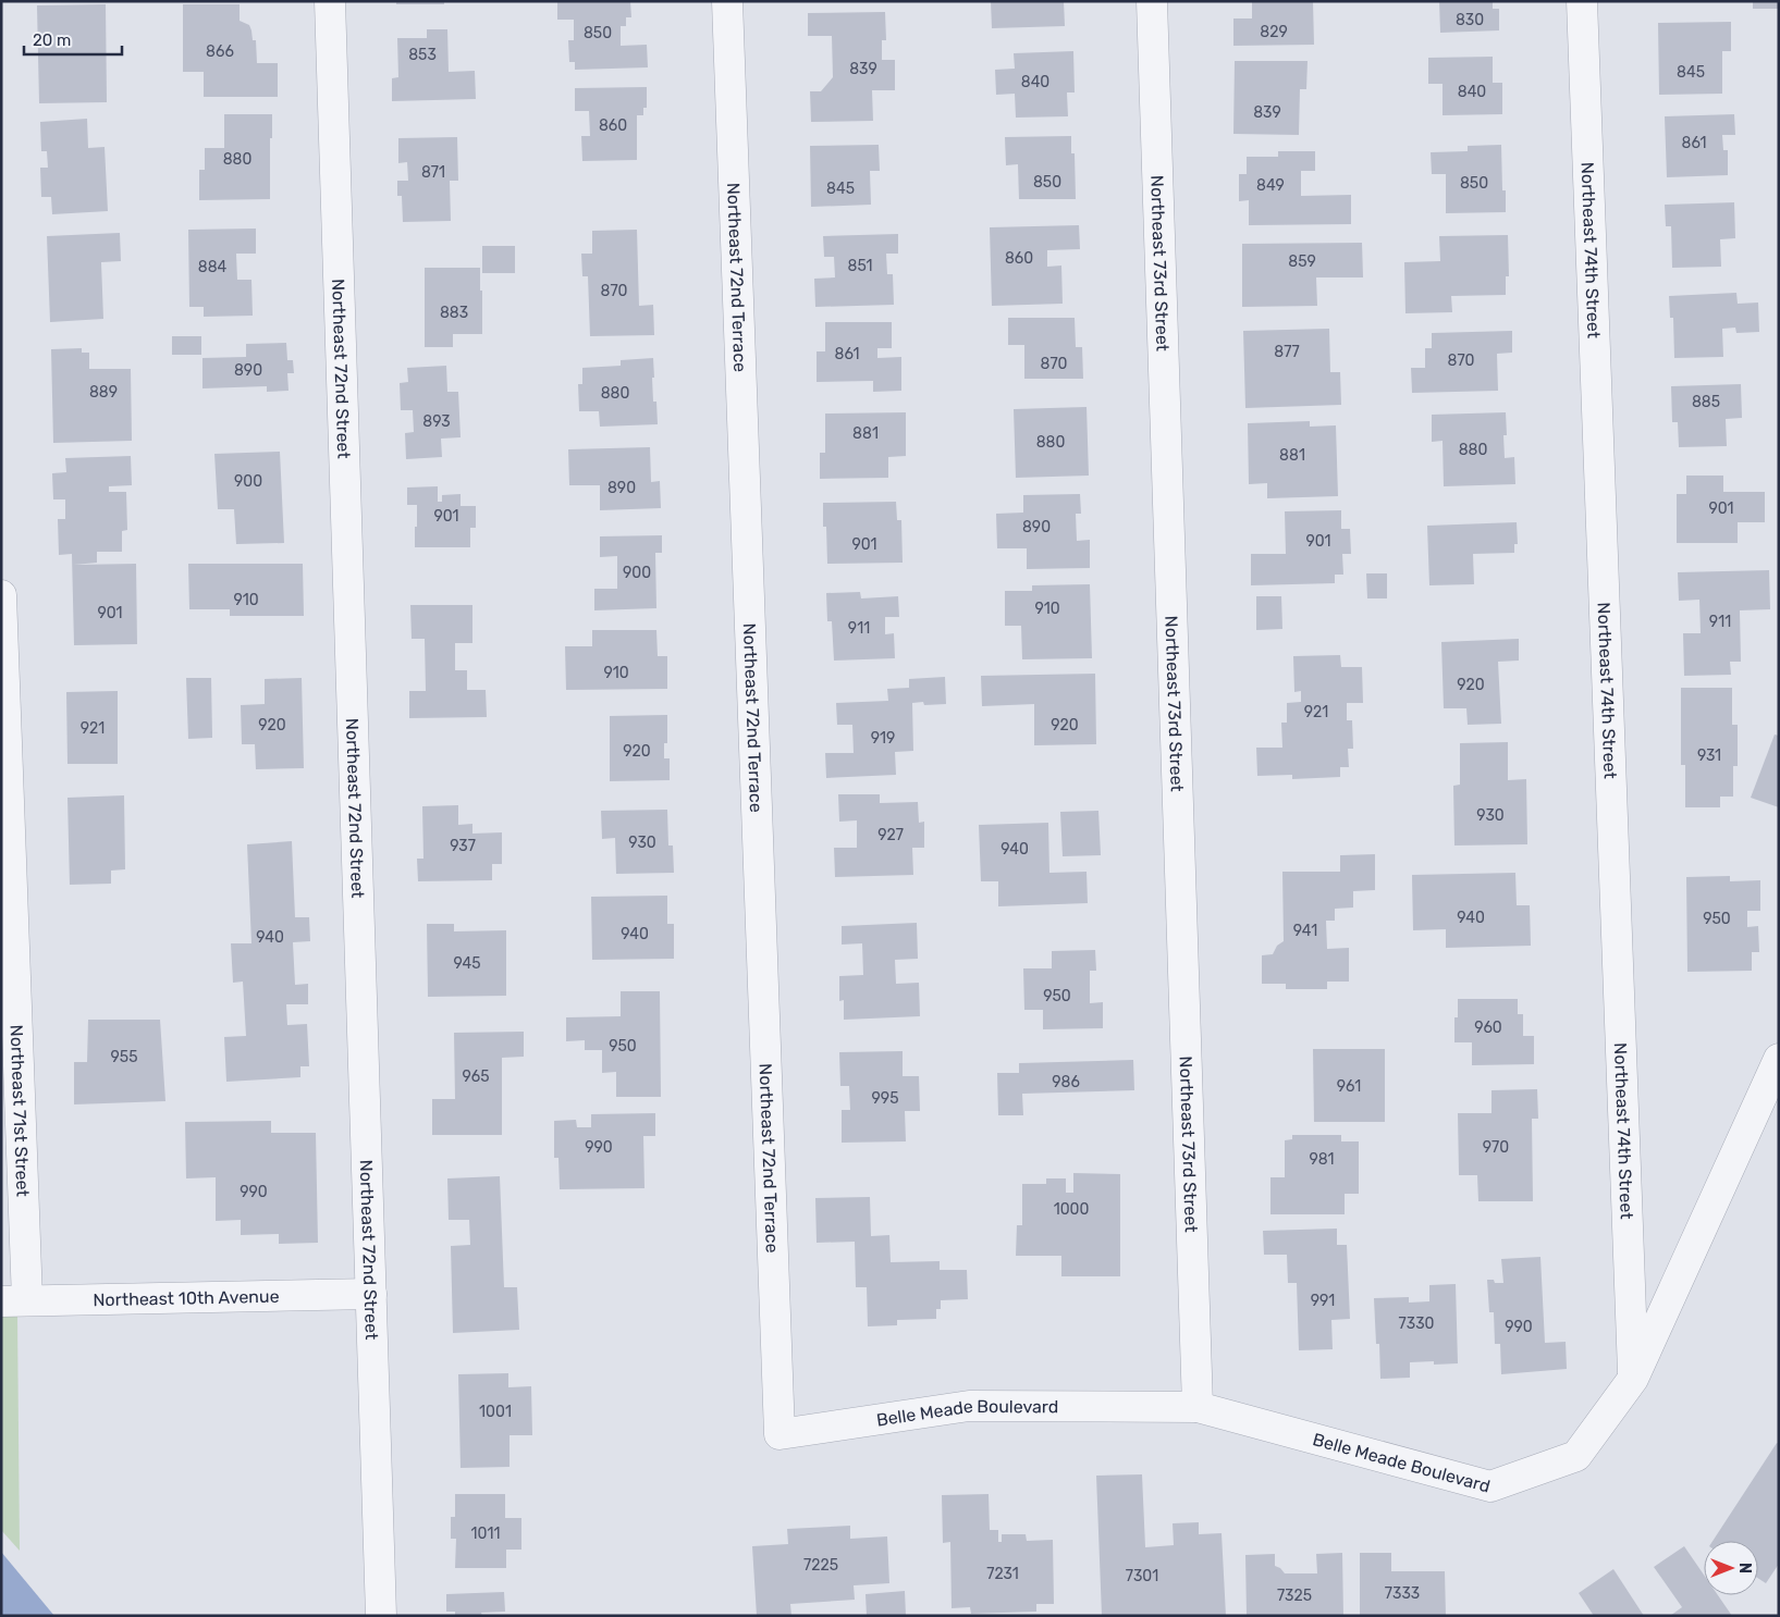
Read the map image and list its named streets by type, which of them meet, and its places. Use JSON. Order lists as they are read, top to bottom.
{
  "streets": {
    "street": [
      "Northeast 74th Street",
      "Northeast 73rd Street",
      "Northeast 72nd Terrace",
      "Northeast 72nd Street",
      "Northeast 71st Street",
      "Northeast 10th Avenue",
      "Belle Meade Boulevard"
    ]
  },
  "crossings": [
    ["Northeast 74th Street", "Belle Meade Boulevard"],
    ["Northeast 73rd Street", "Belle Meade Boulevard"],
    ["Northeast 72nd Terrace", "Belle Meade Boulevard"],
    ["Northeast 72nd Street", "Northeast 10th Avenue"],
    ["Northeast 71st Street", "Northeast 10th Avenue"]
  ],
  "house_numbers": [
    "830",
    "829",
    "850",
    "866",
    "853",
    "839",
    "845",
    "840",
    "840",
    "839",
    "860",
    "861",
    "880",
    "871",
    "850",
    "850",
    "849",
    "845",
    "860",
    "859",
    "851",
    "884",
    "870",
    "883",
    "877",
    "861",
    "870",
    "870",
    "890",
    "889",
    "880",
    "885",
    "893",
    "881",
    "880",
    "880",
    "881",
    "900",
    "890",
    "901",
    "901",
    "890",
    "901",
    "901",
    "900",
    "910",
    "910",
    "901",
    "911",
    "911",
    "910",
    "920",
    "921",
    "920",
    "920",
    "921",
    "919",
    "920",
    "931",
    "930",
    "927",
    "930",
    "937",
    "940",
    "940",
    "950",
    "941",
    "940",
    "940",
    "945",
    "950",
    "960",
    "950",
    "955",
    "965",
    "986",
    "961",
    "995",
    "990",
    "970",
    "981",
    "990",
    "1000",
    "991",
    "7330",
    "990",
    "1001",
    "1011",
    "7225",
    "7231",
    "7301",
    "7333",
    "7325"
  ],
  "scale_bar": "20 m",
  "north": "right"
}
